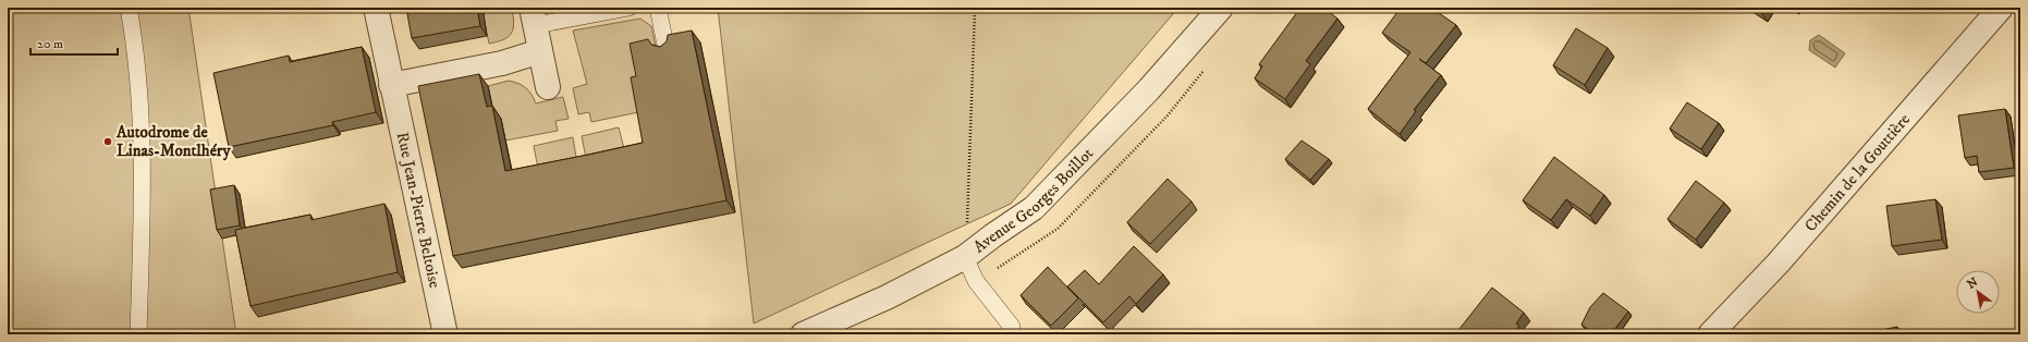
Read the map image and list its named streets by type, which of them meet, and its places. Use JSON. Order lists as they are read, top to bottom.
{
  "streets": {
    "street": ["Chemin de la Gouttière", "Avenue Georges Boillot", "Rue Jean-Pierre Beltoise"]
  },
  "places": ["Autodrome de Linas-Montlhéry"],
  "scale_bar": "20 m",
  "north": "top left"
}
